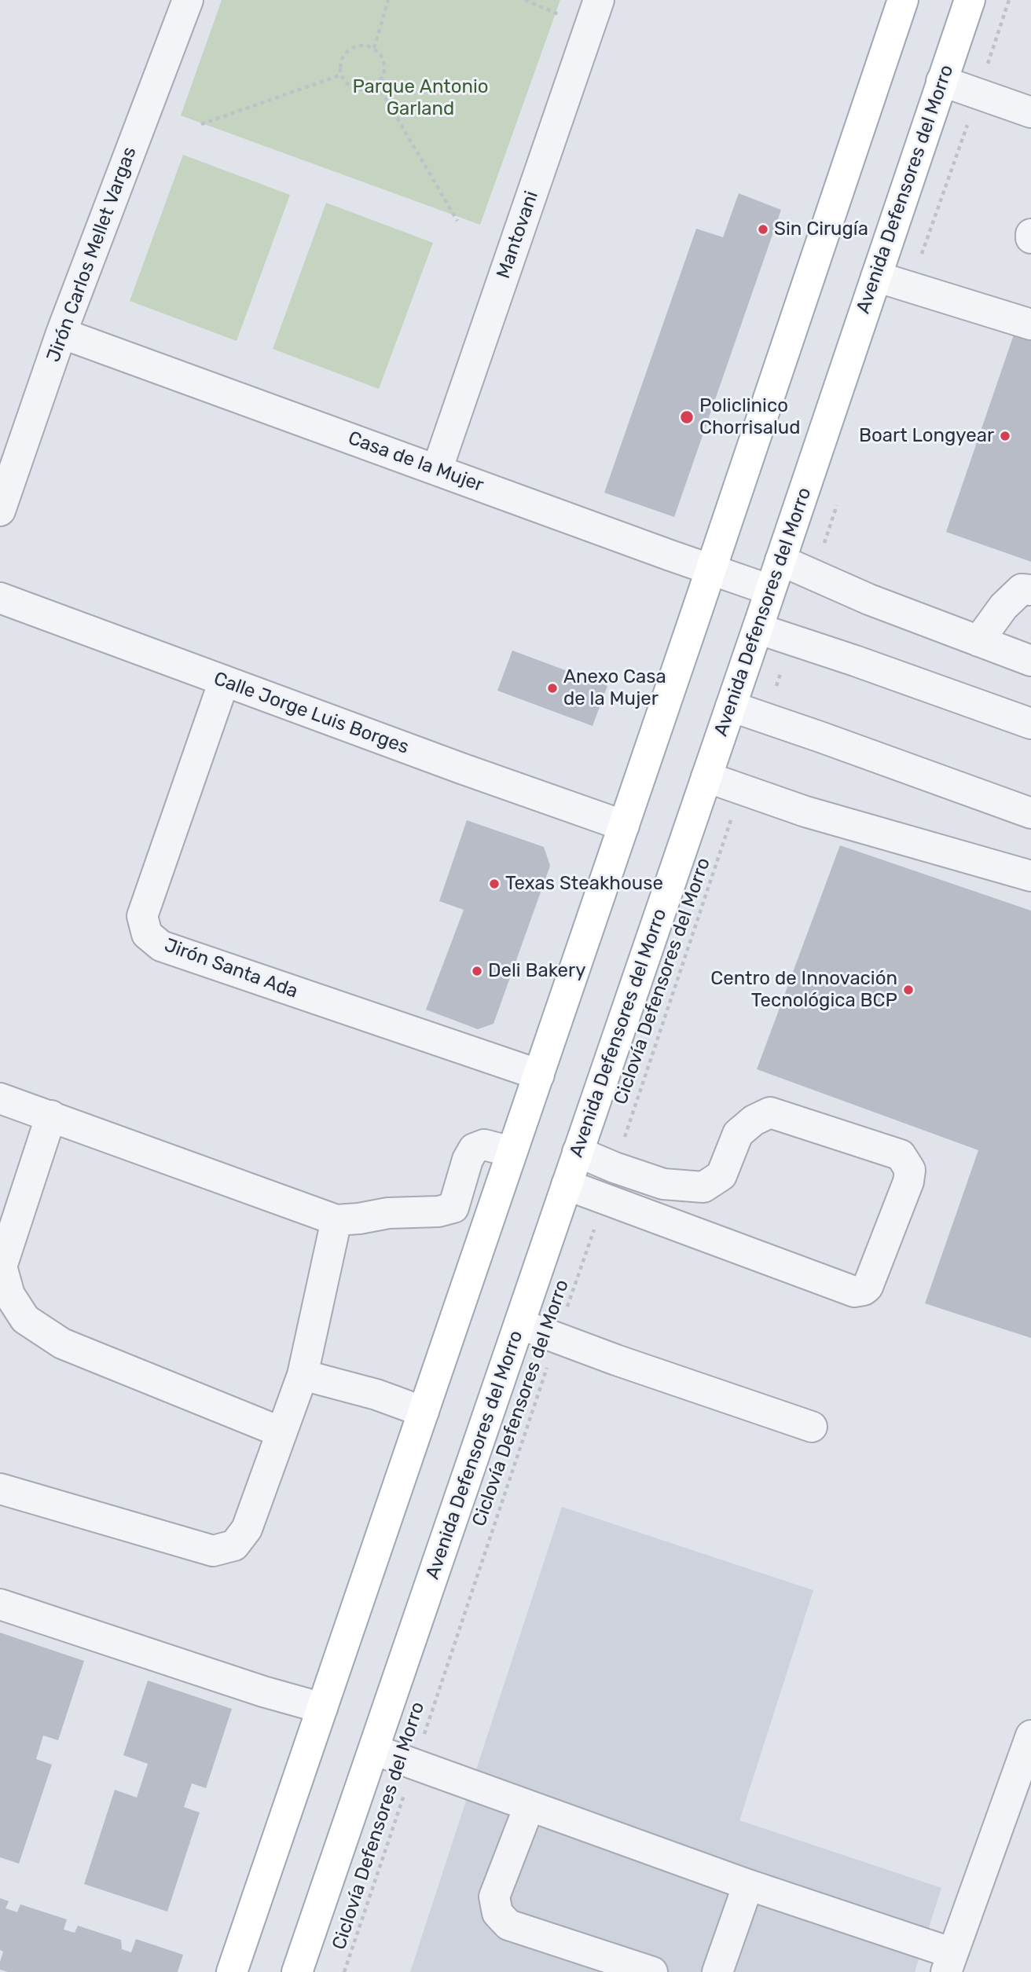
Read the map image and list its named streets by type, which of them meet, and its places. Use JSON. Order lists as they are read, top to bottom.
{
  "streets": {
    "main road": ["Avenida Defensores del Morro"],
    "street": [
      "Mantovani",
      "Jirón Carlos Mellet Vargas",
      "Casa de la Mujer",
      "Calle Jorge Luis Borges",
      "Jirón Santa Ada"
    ],
    "path": ["Ciclovía Defensores del Morro"]
  },
  "crossings": [
    ["Avenida Defensores del Morro", "Casa de la Mujer"],
    ["Mantovani", "Casa de la Mujer"],
    ["Jirón Carlos Mellet Vargas", "Casa de la Mujer"],
    ["Calle Jorge Luis Borges", "Jirón Santa Ada"]
  ],
  "parks": ["Parque Antonio Garland"],
  "places": [
    "Sin Cirugía",
    "Policlinico Chorrisalud",
    "Boart Longyear",
    "Anexo Casa de la Mujer",
    "Texas Steakhouse",
    "Deli Bakery",
    "Centro de Innovación Tecnológica BCP"
  ]
}
